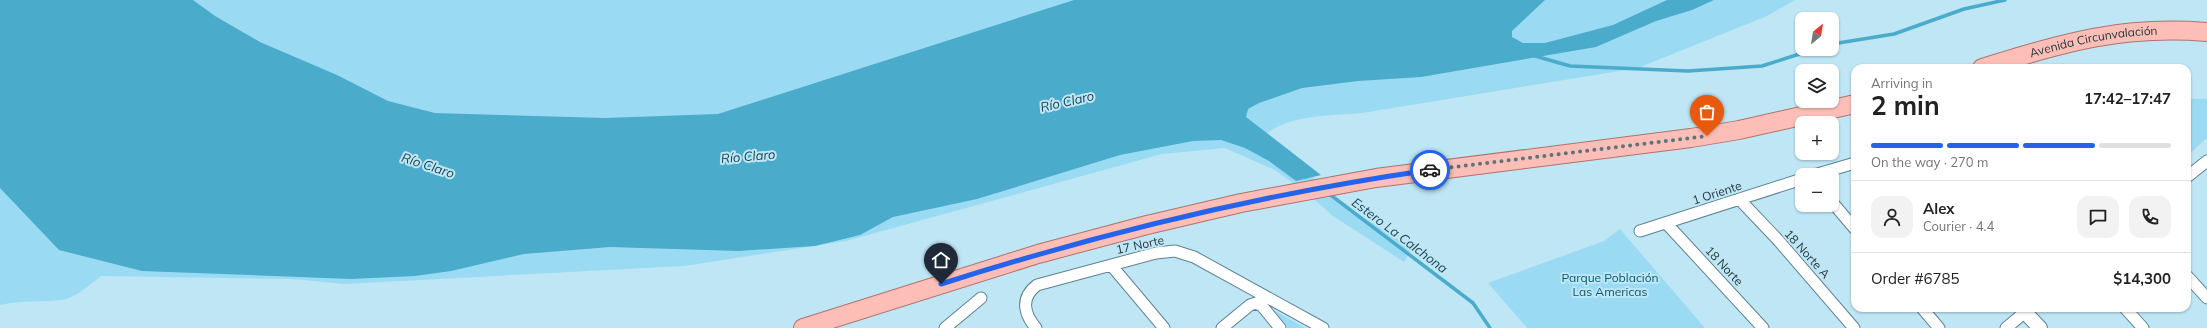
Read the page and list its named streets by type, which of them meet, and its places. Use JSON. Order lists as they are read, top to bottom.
{
  "streets": {
    "main road": ["Avenida Circunvalación"],
    "street": [
      "1 Oriente",
      "17 Norte",
      "18 Norte A",
      "18 Norte"
    ]
  },
  "crossings": [
    ["1 Oriente", "18 Norte A"],
    ["1 Oriente", "18 Norte"]
  ],
  "water": ["Río Claro", "Estero La Calchona"],
  "parks": ["Parque Población Las Americas"],
  "north": "top right",
  "page": {
    "map_buttons": ["+", "−"],
    "heading": ["2 min", "Arriving in", "17:42–17:47"],
    "panel": [
      "Alex",
      "Courier · 4.4",
      "Order #6785",
      "$14,300"
    ],
    "bar": "On the way · 270 m"
  }
}
